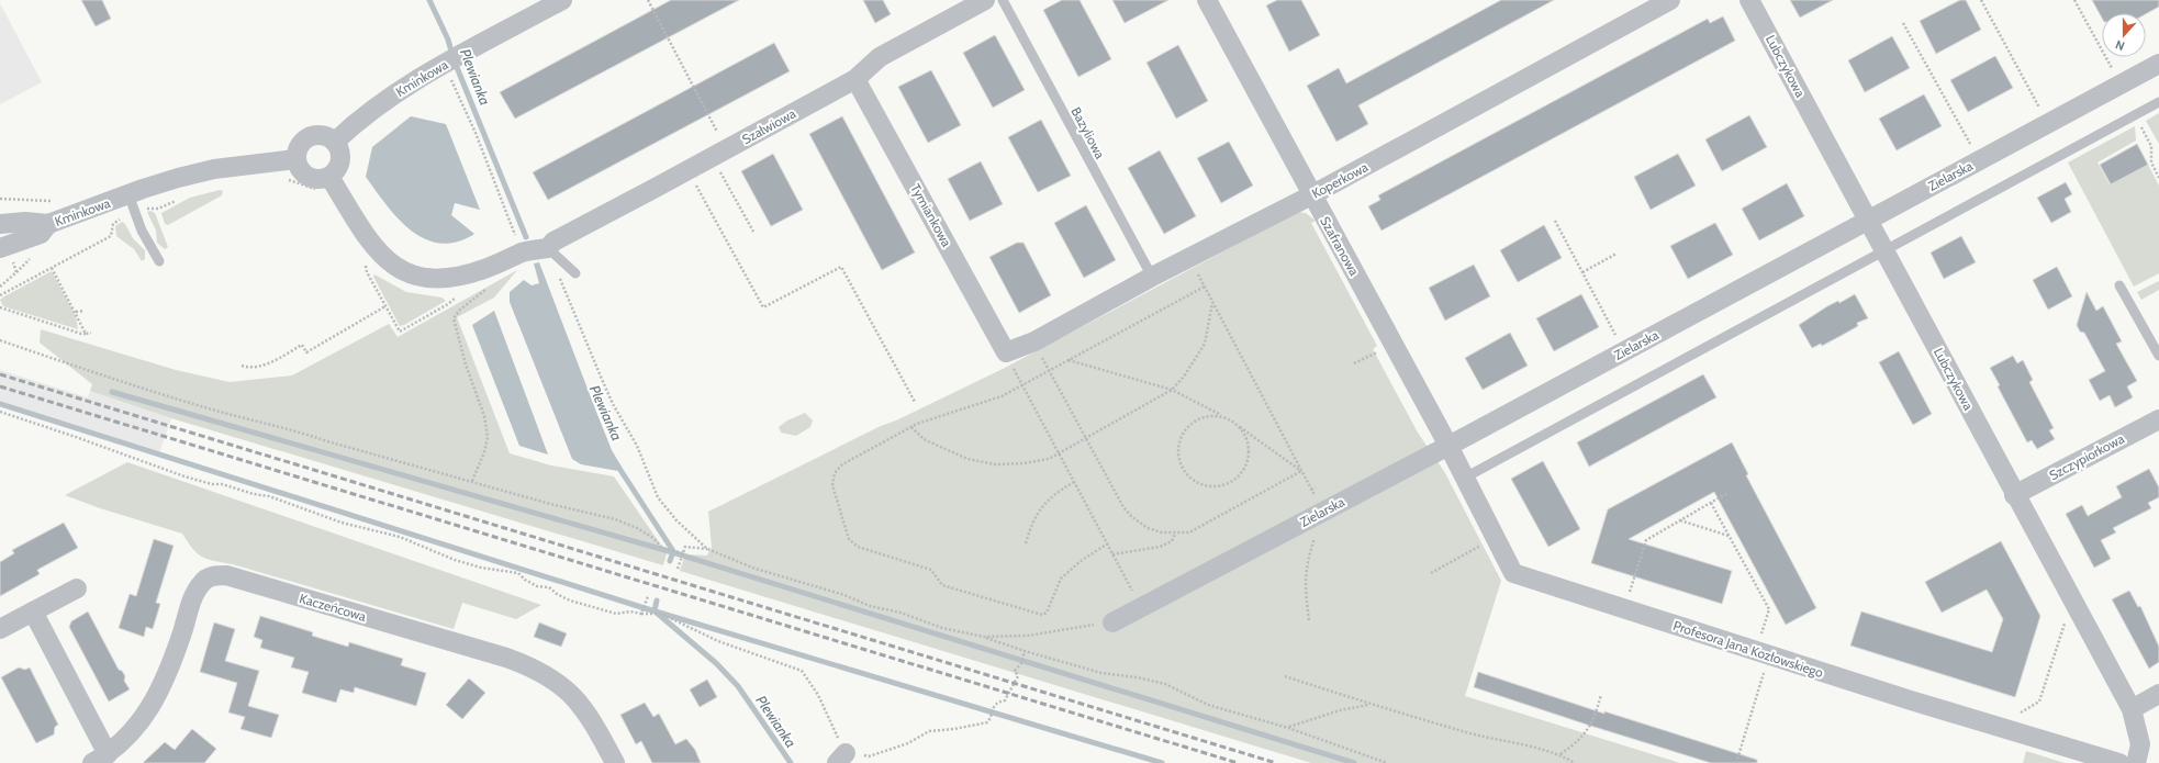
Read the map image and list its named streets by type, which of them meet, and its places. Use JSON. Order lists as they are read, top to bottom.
{
  "streets": {
    "street": [
      "Lubczykowa",
      "Kminkowa",
      "Szałwiowa",
      "Zielarska",
      "Koperkowa",
      "Tymiankowa",
      "Szafranowa",
      "Szczypiorkowa",
      "Kaczeńcowa",
      "Profesora Jana Kozłowskiego"
    ],
    "lane": ["Bazyliowa"]
  },
  "crossings": [
    ["Lubczykowa", "Zielarska"],
    ["Lubczykowa", "Szczypiorkowa"],
    ["Szałwiowa", "Tymiankowa"],
    ["Bazyliowa", "Koperkowa"],
    ["Zielarska", "Szafranowa"],
    ["Zielarska", "Profesora Jana Kozłowskiego"],
    ["Koperkowa", "Tymiankowa"],
    ["Koperkowa", "Szafranowa"],
    ["Szafranowa", "Profesora Jana Kozłowskiego"]
  ],
  "water": ["Plewianka"],
  "north": "bottom"
}
